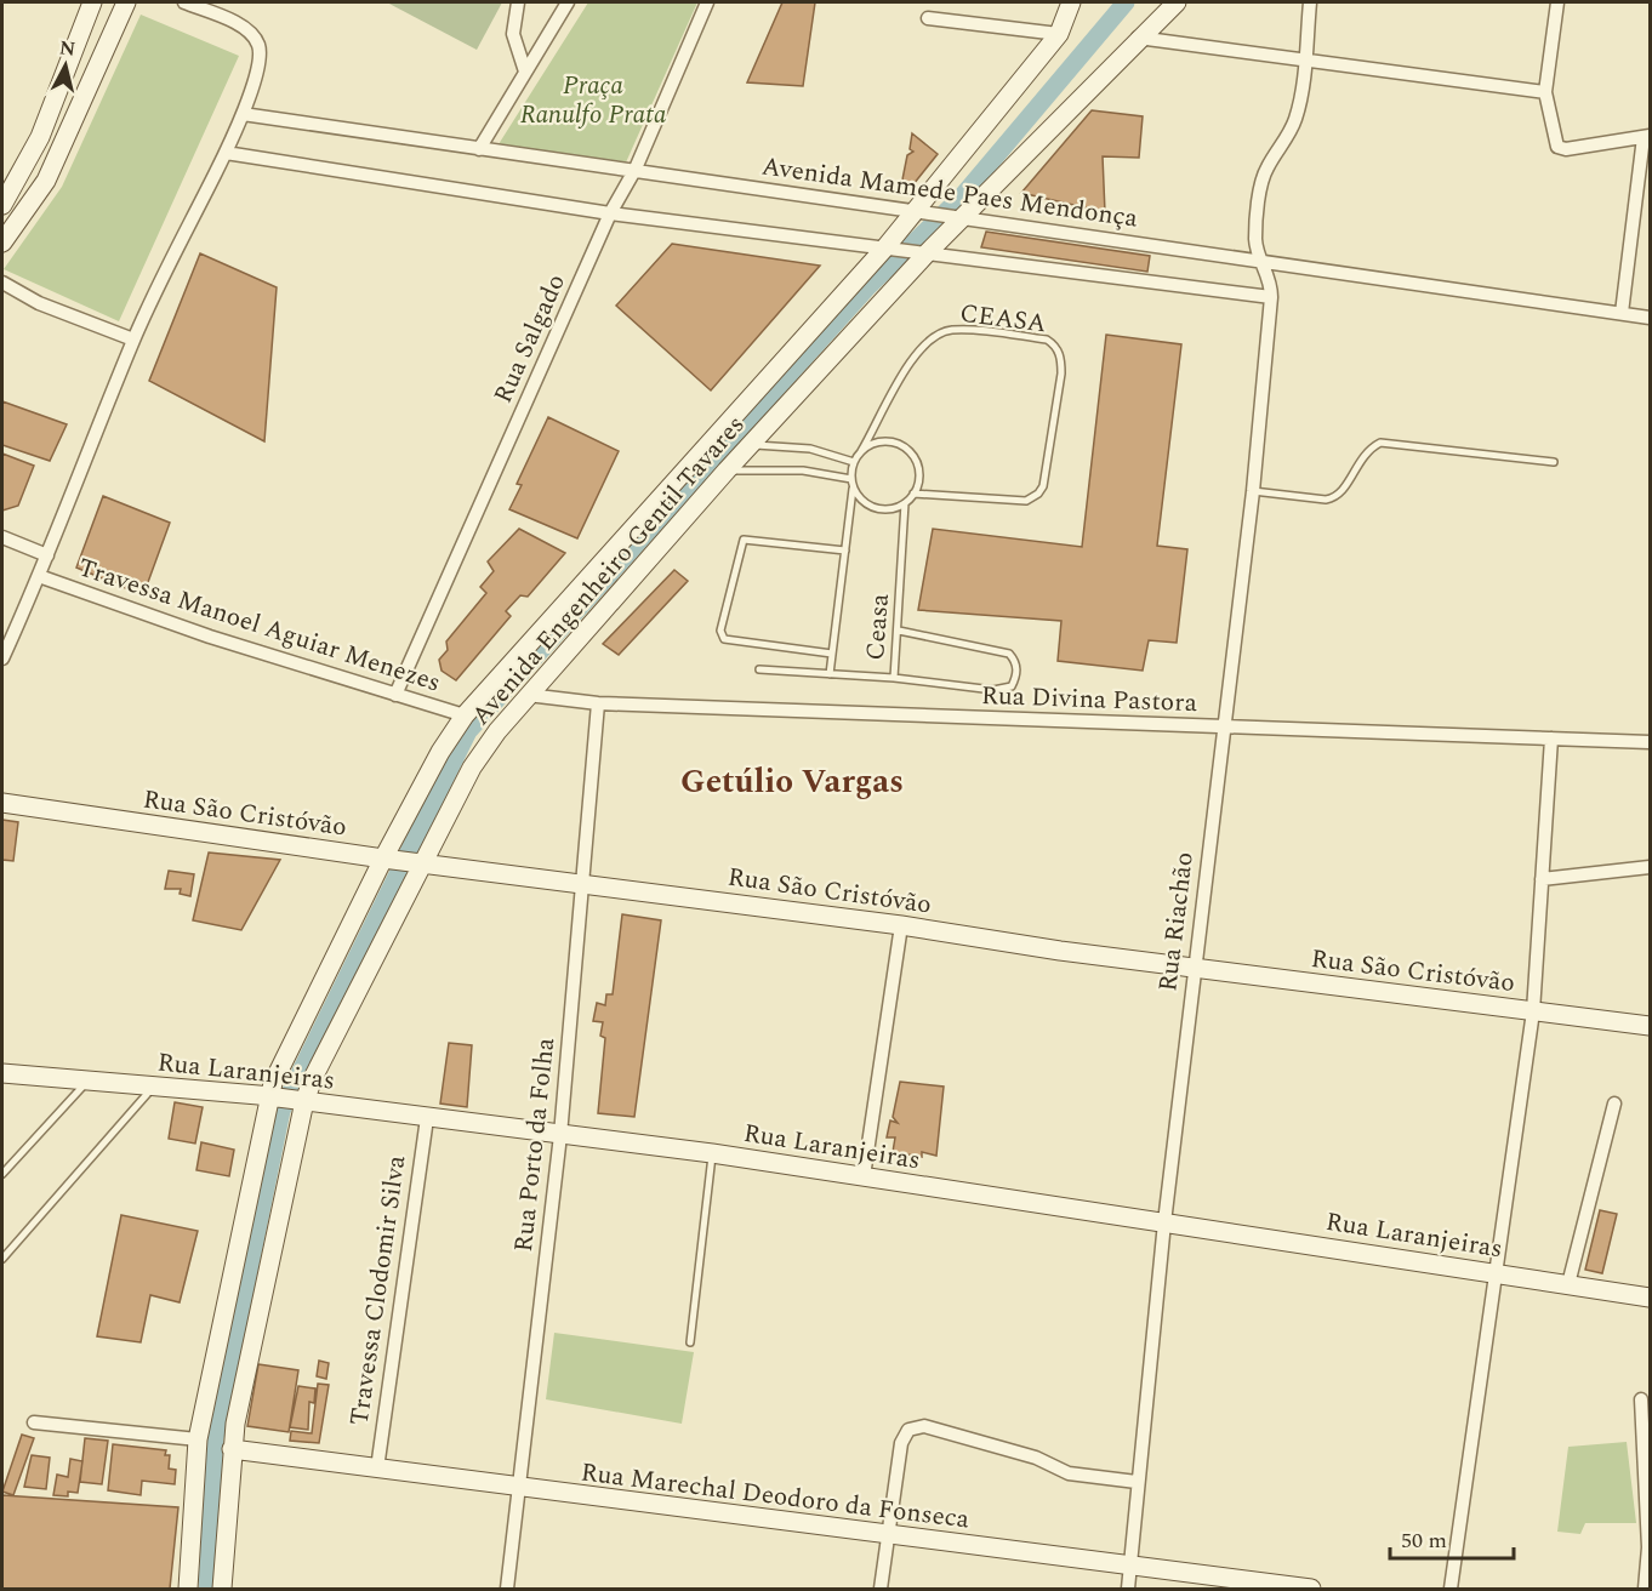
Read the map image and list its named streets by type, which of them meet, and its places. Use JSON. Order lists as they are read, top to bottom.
{
  "streets": {
    "main road": [
      "Avenida Engenheiro Gentil Tavares",
      "Rua São Cristóvão",
      "Rua Laranjeiras",
      "Rua Marechal Deodoro da Fonseca"
    ],
    "street": [
      "Avenida Mamede Paes Mendonça",
      "Rua Salgado",
      "Travessa Manoel Aguiar Menezes",
      "Rua Divina Pastora",
      "Rua Riachão",
      "Rua Porto da Folha",
      "Travessa Clodomir Silva"
    ],
    "lane": ["CEASA", "Ceasa"]
  },
  "crossings": [
    ["Avenida Mamede Paes Mendonça", "Rua Salgado"],
    ["Avenida Mamede Paes Mendonça", "Avenida Engenheiro Gentil Tavares"],
    ["Avenida Mamede Paes Mendonça", "Rua Riachão"],
    ["CEASA", "Ceasa"],
    ["Rua Salgado", "Travessa Manoel Aguiar Menezes"],
    ["Avenida Engenheiro Gentil Tavares", "Travessa Manoel Aguiar Menezes"],
    ["Avenida Engenheiro Gentil Tavares", "Rua Divina Pastora"],
    ["Avenida Engenheiro Gentil Tavares", "Rua São Cristóvão"],
    ["Avenida Engenheiro Gentil Tavares", "Rua Laranjeiras"],
    ["Avenida Engenheiro Gentil Tavares", "Rua Marechal Deodoro da Fonseca"],
    ["Rua Divina Pastora", "Rua Riachão"],
    ["Rua Divina Pastora", "Rua Porto da Folha"],
    ["Rua São Cristóvão", "Rua Riachão"],
    ["Rua São Cristóvão", "Rua Porto da Folha"],
    ["Rua Riachão", "Rua Laranjeiras"],
    ["Rua Riachão", "Rua Marechal Deodoro da Fonseca"],
    ["Rua Laranjeiras", "Rua Porto da Folha"],
    ["Rua Laranjeiras", "Travessa Clodomir Silva"],
    ["Rua Porto da Folha", "Rua Marechal Deodoro da Fonseca"],
    ["Travessa Clodomir Silva", "Rua Marechal Deodoro da Fonseca"]
  ],
  "districts": ["Getúlio Vargas"],
  "parks": ["Praça Ranulfo Prata"],
  "scale_bar": "50 m",
  "north": "top"
}
